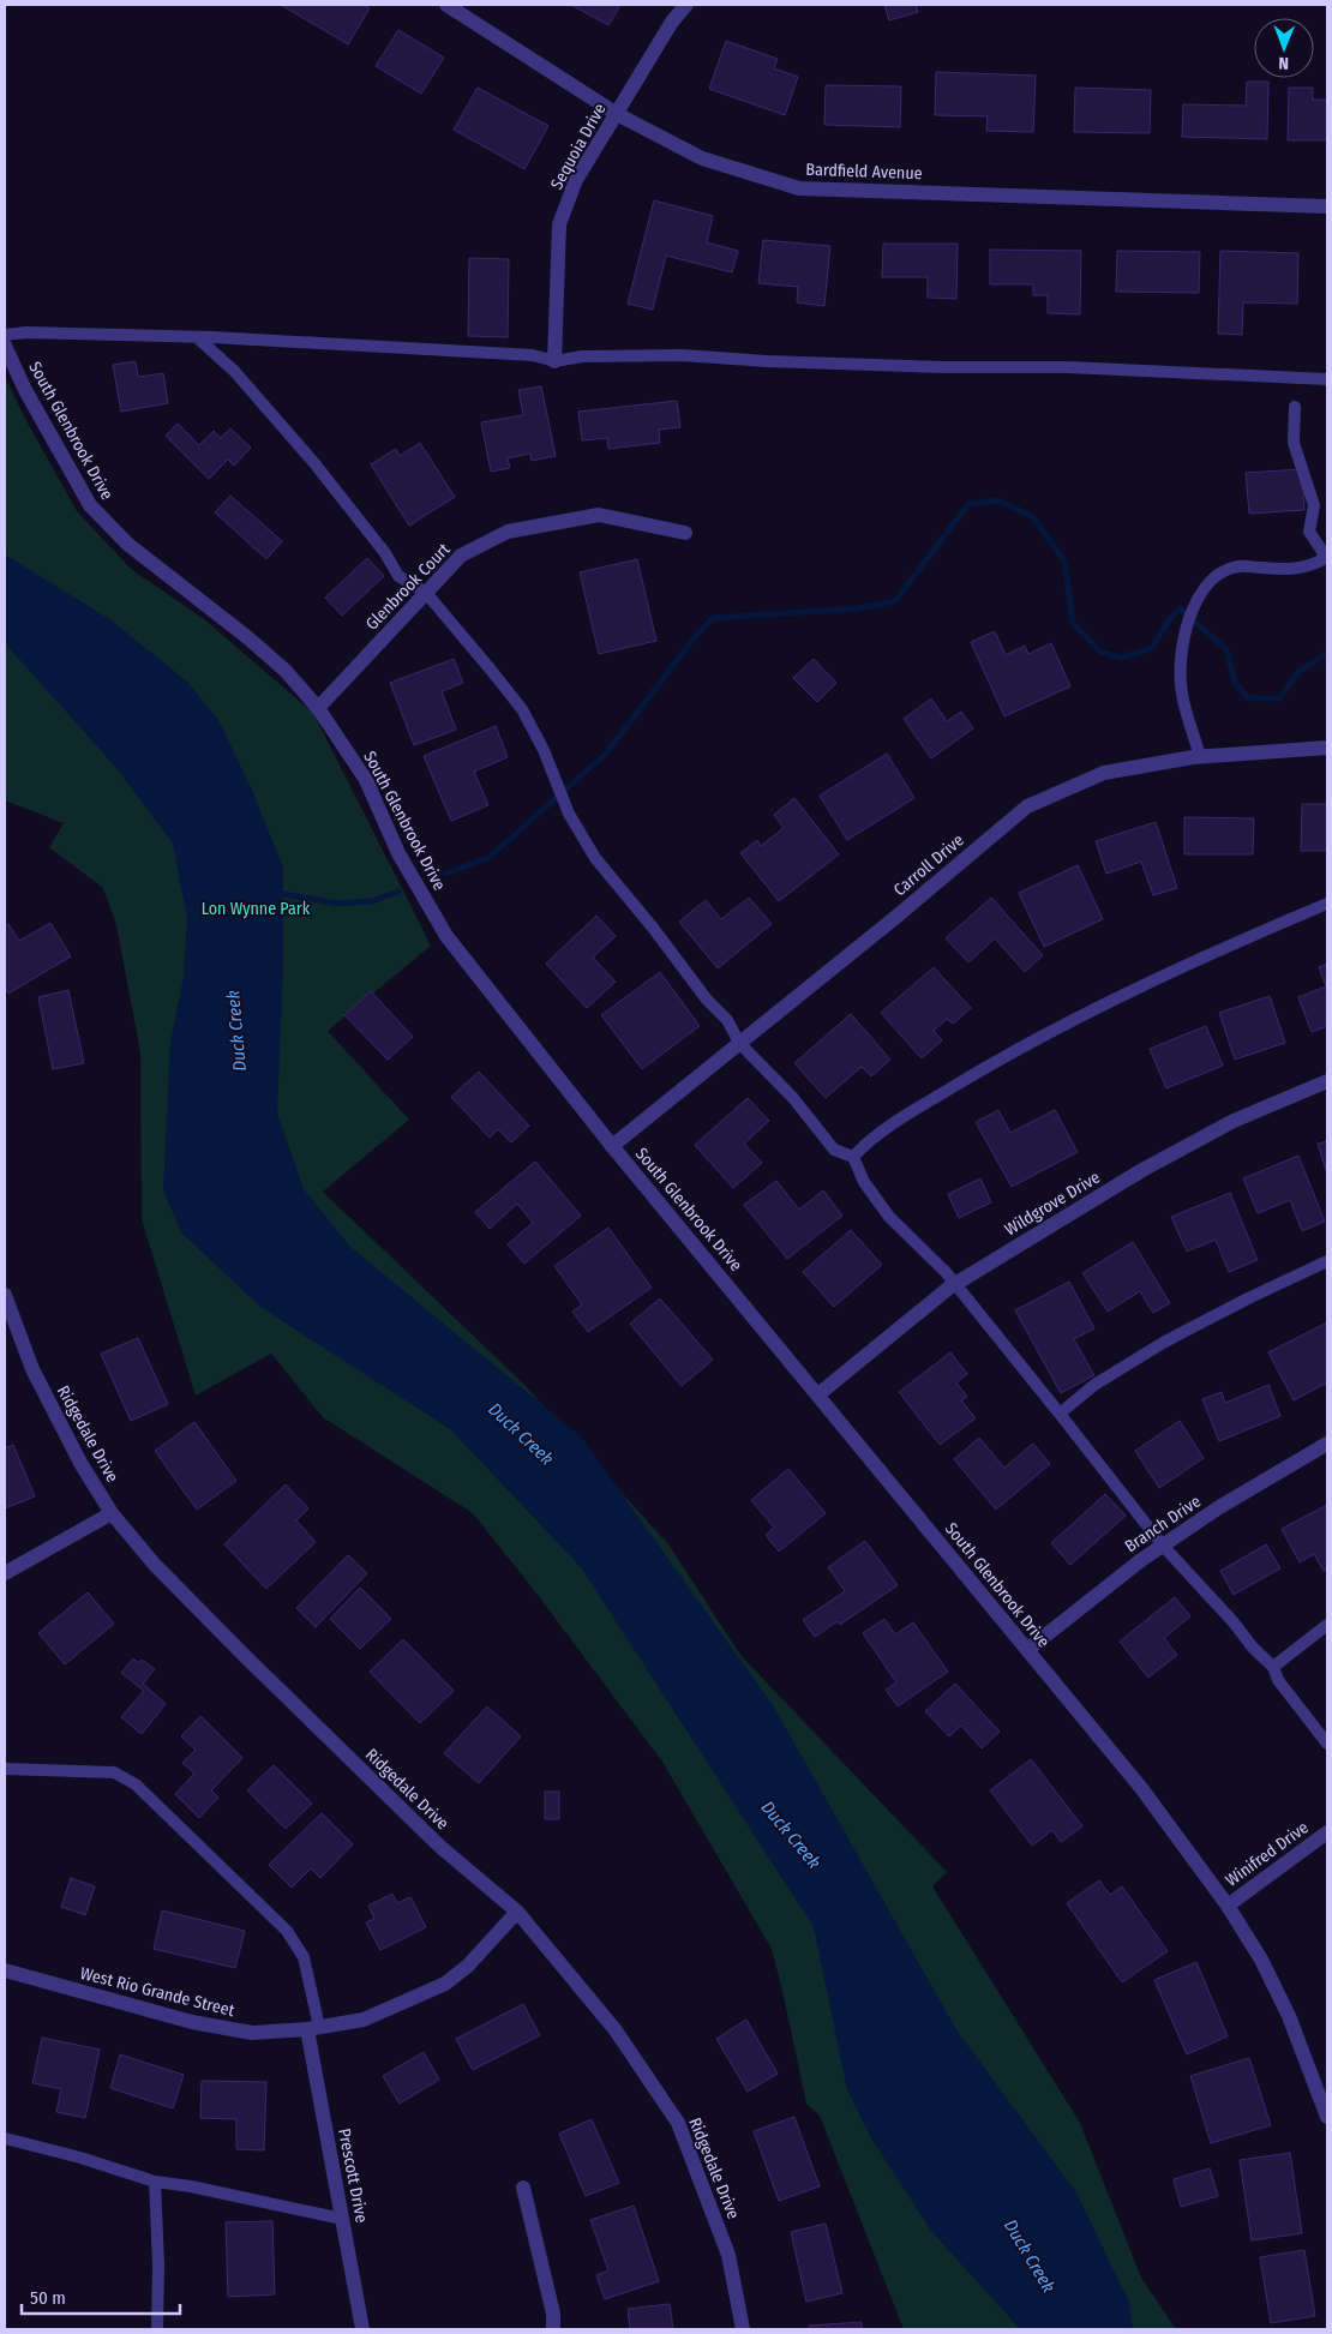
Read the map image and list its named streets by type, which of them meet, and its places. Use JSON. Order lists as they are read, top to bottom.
{
  "streets": {
    "street": [
      "Sequoia Drive",
      "Bardfield Avenue",
      "South Glenbrook Drive",
      "Glenbrook Court",
      "Carroll Drive",
      "Wildgrove Drive",
      "Ridgedale Drive",
      "Branch Drive",
      "Winifred Drive",
      "West Rio Grande Street",
      "Prescott Drive"
    ]
  },
  "crossings": [
    ["Sequoia Drive", "Bardfield Avenue"],
    ["South Glenbrook Drive", "Glenbrook Court"],
    ["South Glenbrook Drive", "Carroll Drive"],
    ["South Glenbrook Drive", "Wildgrove Drive"],
    ["South Glenbrook Drive", "Branch Drive"],
    ["South Glenbrook Drive", "Winifred Drive"],
    ["Ridgedale Drive", "West Rio Grande Street"],
    ["West Rio Grande Street", "Prescott Drive"]
  ],
  "water": ["Duck Creek"],
  "parks": ["Lon Wynne Park"],
  "scale_bar": "50 m",
  "north": "bottom"
}
